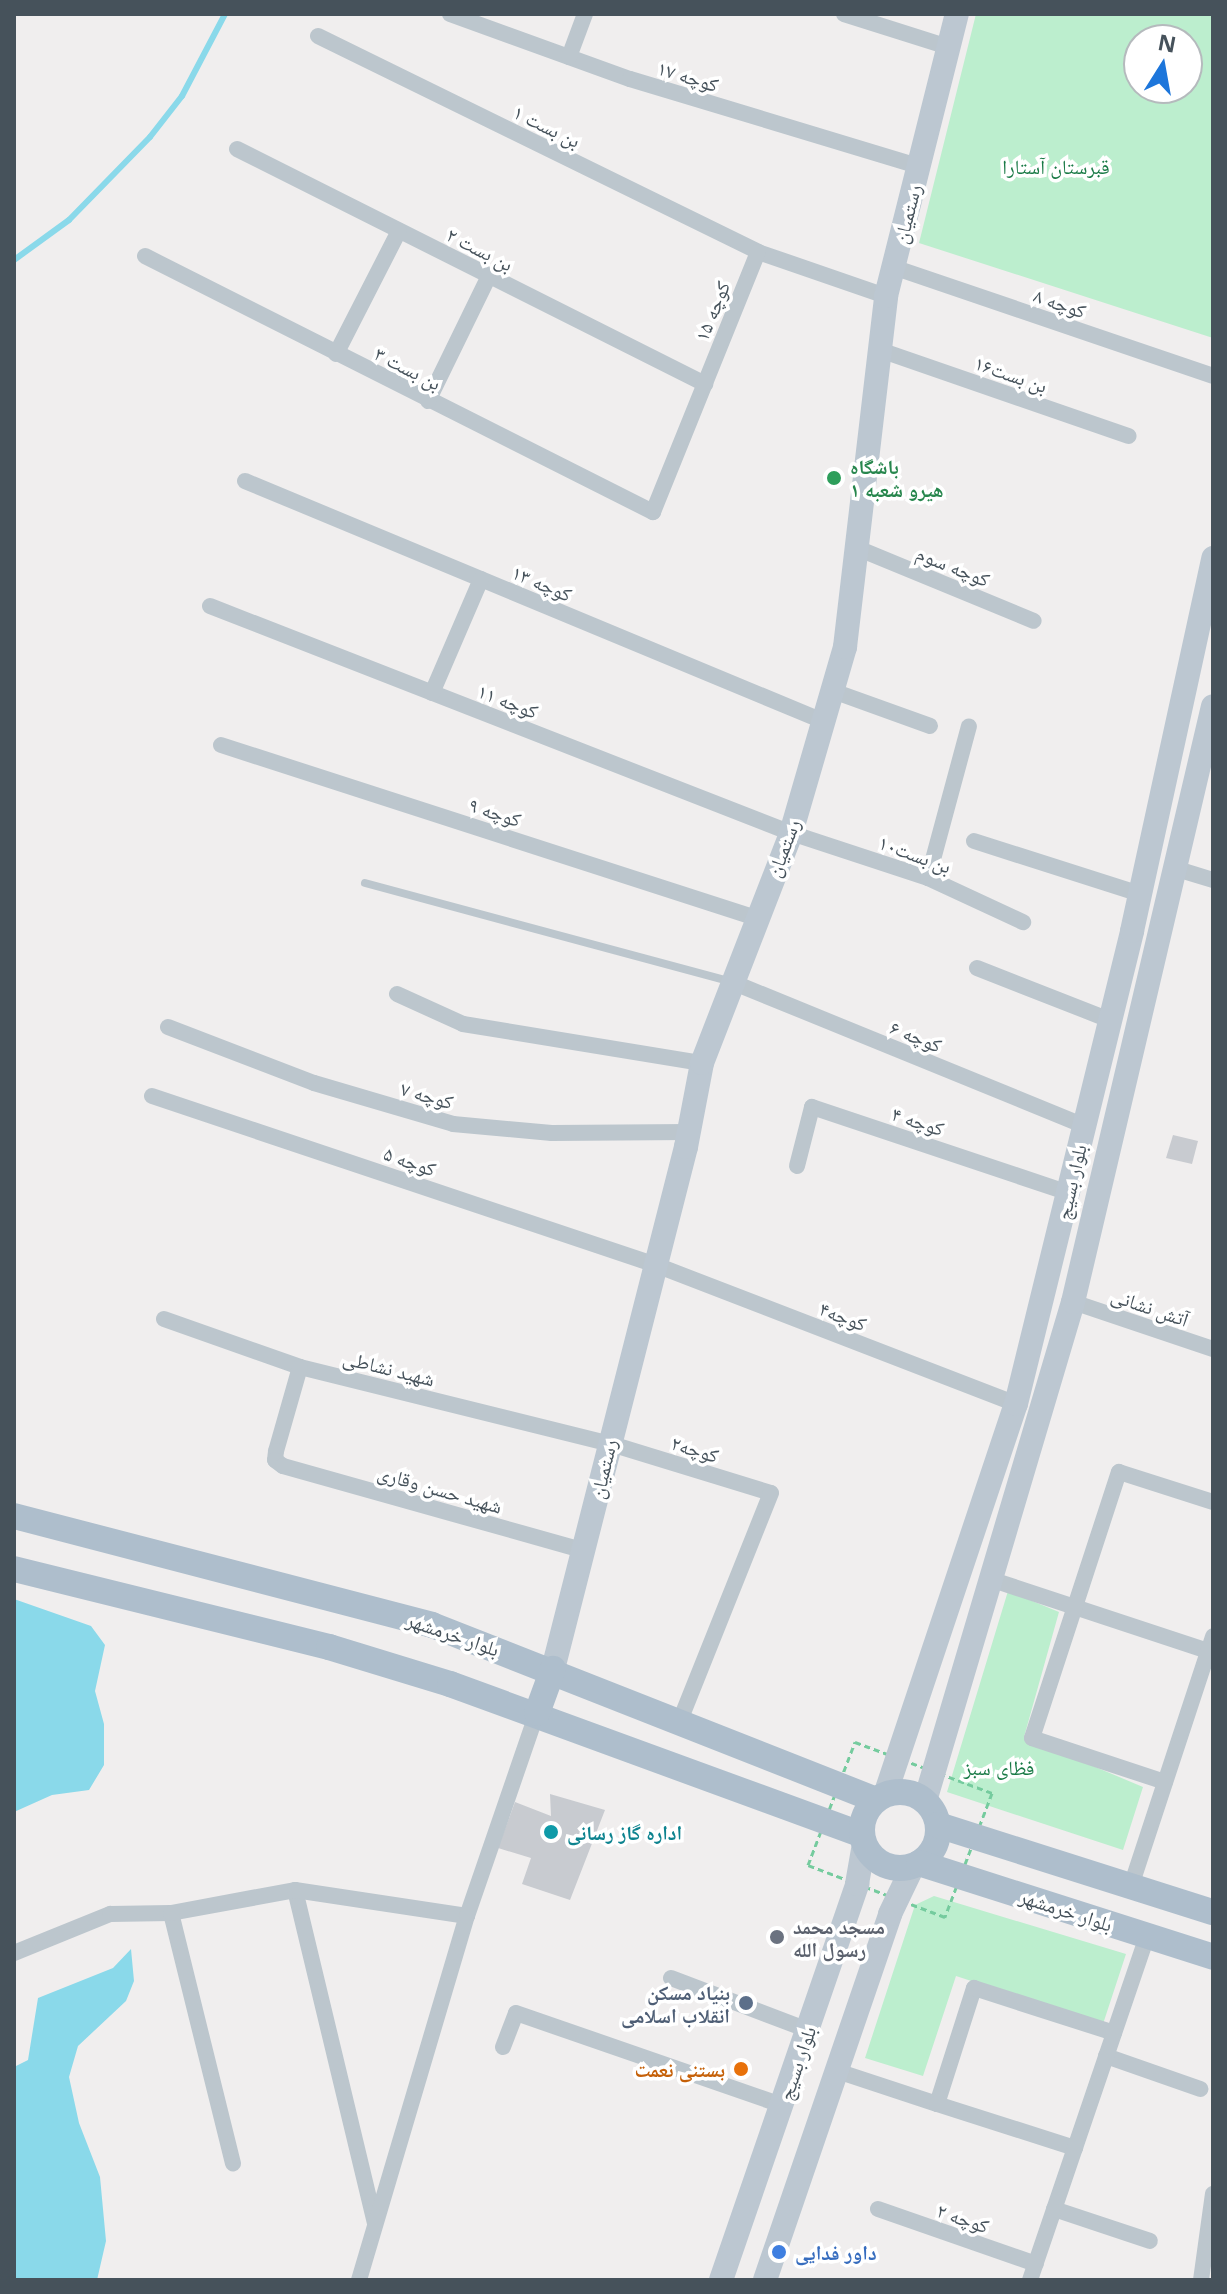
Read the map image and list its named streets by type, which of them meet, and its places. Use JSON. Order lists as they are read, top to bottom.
{
  "streets": {
    "main road": ["رستمیان", "بلوار بسیج", "بلوار خرمشهر"],
    "street": [
      "کوچه ۱۷",
      "بن بست ۱",
      "بن بست ۲",
      "کوچه ۸",
      "کوچه ۱۵",
      "بن بست ۳",
      "بن بست۱۶",
      "کوچه سوم",
      "کوچه ۱۳",
      "کوچه ۱۱",
      "کوچه ۹",
      "بن بست۱۰",
      "کوچه ۶",
      "کوچه ۷",
      "کوچه ۴",
      "کوچه ۵",
      "آتش نشانی",
      "کوچه۴",
      "شهید نشاطی",
      "کوچه۲",
      "شهید حسن وقاری",
      "کوچه ۲"
    ]
  },
  "crossings": [
    ["کوچه ۱۷", "رستمیان"],
    ["بن بست ۱", "کوچه ۱۵"],
    ["رستمیان", "کوچه ۸"],
    ["رستمیان", "بن بست۱۶"],
    ["رستمیان", "کوچه سوم"],
    ["رستمیان", "کوچه ۱۳"],
    ["رستمیان", "کوچه ۱۱"],
    ["رستمیان", "کوچه ۹"],
    ["رستمیان", "بن بست۱۰"],
    ["رستمیان", "کوچه ۶"],
    ["رستمیان", "کوچه ۷"],
    ["رستمیان", "کوچه ۵"],
    ["رستمیان", "کوچه۴"],
    ["رستمیان", "شهید نشاطی"],
    ["رستمیان", "کوچه۲"],
    ["رستمیان", "شهید حسن وقاری"],
    ["رستمیان", "بلوار خرمشهر"],
    ["بن بست ۲", "کوچه ۱۵"],
    ["کوچه ۱۵", "بن بست ۳"],
    ["کوچه ۱۱", "بن بست۱۰"],
    ["کوچه ۶", "بلوار بسیج"],
    ["کوچه ۴", "بلوار بسیج"],
    ["کوچه ۵", "کوچه۴"],
    ["بلوار بسیج", "آتش نشانی"],
    ["بلوار بسیج", "کوچه۴"],
    ["بلوار بسیج", "بلوار خرمشهر"],
    ["شهید نشاطی", "کوچه۲"],
    ["شهید نشاطی", "شهید حسن وقاری"],
    ["کوچه۲", "بلوار خرمشهر"]
  ],
  "parks": ["قبرستان آستارا", "فظای سبز"],
  "places": [
    "باشگاه هیرو شعبه ۱",
    "اداره گاز رسانی",
    "مسجد محمد رسول الله",
    "بنیاد مسکن انقلاب اسلامی",
    "بستنی نعمت",
    "داور فدایی"
  ],
  "north": "top"
}
